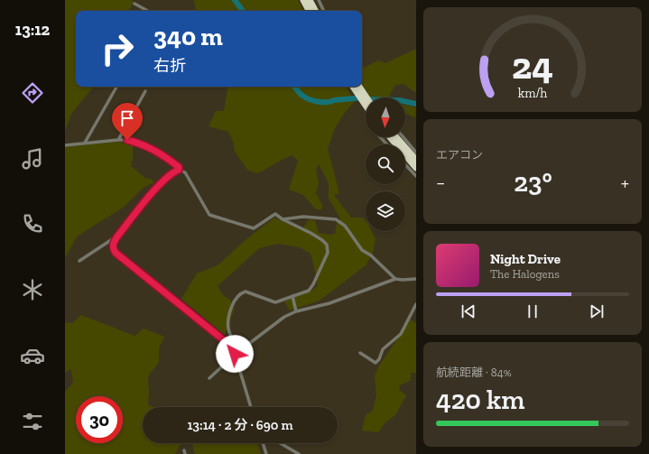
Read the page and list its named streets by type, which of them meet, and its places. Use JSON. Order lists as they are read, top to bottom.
{
  "north": "bottom",
  "page": {
    "tabs": "13:12",
    "turn": ["340 m", "右折"],
    "tile": [
      "エアコン",
      ["航続距離 · 84%", "420 km"]
    ],
    "heat": ["−", "23°", "+"],
    "song": ["Night Drive", "The Halogens"],
    "limit": "30",
    "trip": "13:14 · 2 分 · 690 m",
    "gauge": ["24", "km/h"]
  }
}
